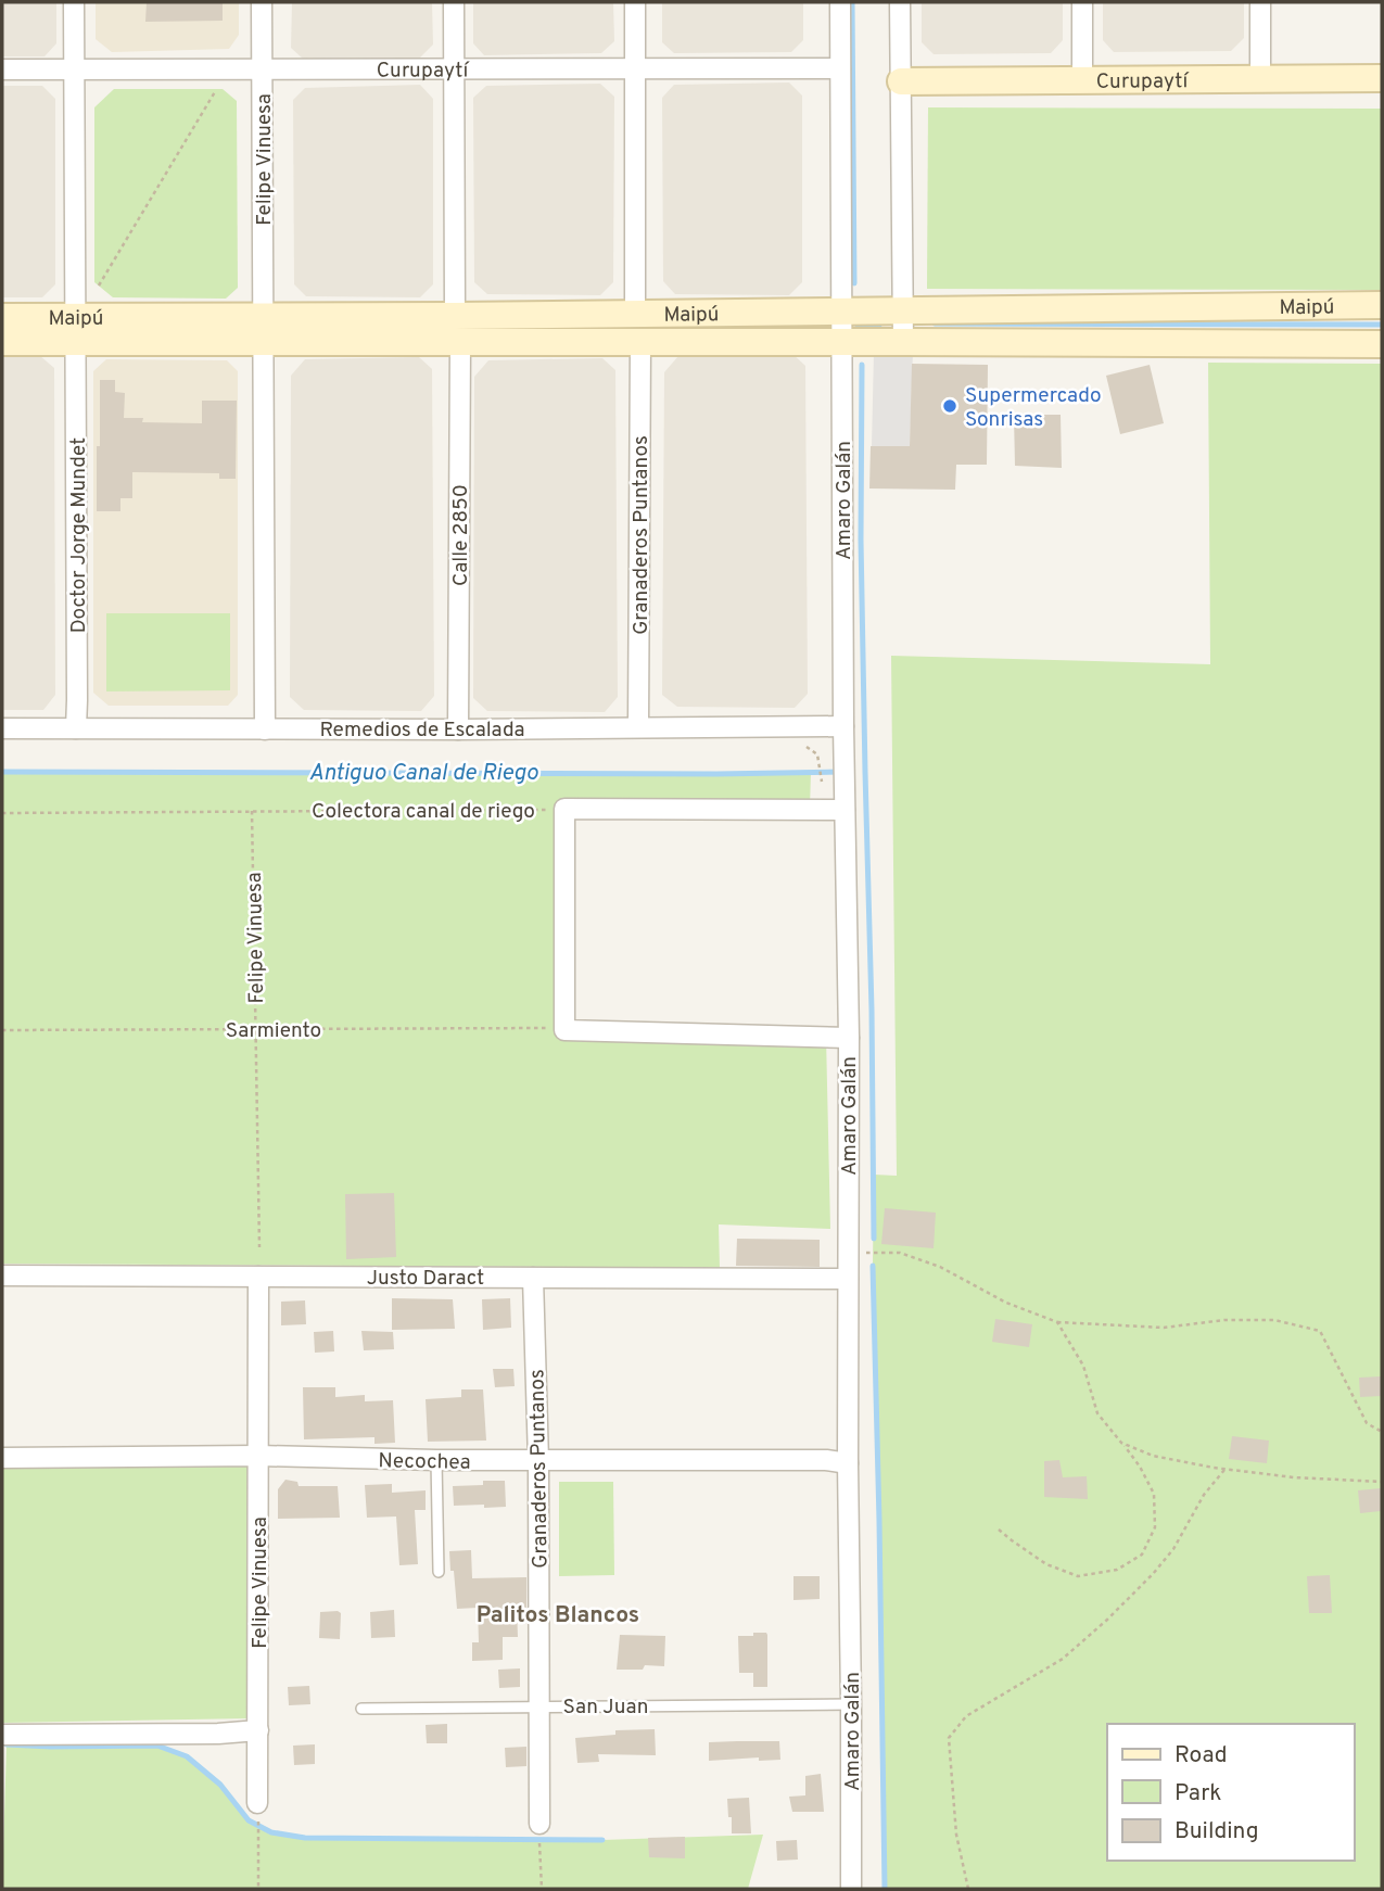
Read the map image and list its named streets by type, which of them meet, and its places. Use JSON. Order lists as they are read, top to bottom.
{
  "streets": {
    "street": [
      "Curupaytí",
      "Felipe Vinuesa",
      "Maipú",
      "Amaro Galán",
      "Doctor Jorge Mundet",
      "Calle 2850",
      "Granaderos Puntanos",
      "Remedios de Escalada",
      "Colectora canal de riego",
      "Justo Daract",
      "Necochea"
    ],
    "lane": ["San Juan"],
    "path": ["Sarmiento"]
  },
  "crossings": [
    ["Curupaytí", "Felipe Vinuesa"],
    ["Curupaytí", "Doctor Jorge Mundet"],
    ["Curupaytí", "Calle 2850"],
    ["Felipe Vinuesa", "Maipú"],
    ["Felipe Vinuesa", "Remedios de Escalada"],
    ["Felipe Vinuesa", "Colectora canal de riego"],
    ["Felipe Vinuesa", "Sarmiento"],
    ["Felipe Vinuesa", "Justo Daract"],
    ["Felipe Vinuesa", "Necochea"],
    ["Maipú", "Amaro Galán"],
    ["Maipú", "Doctor Jorge Mundet"],
    ["Maipú", "Calle 2850"],
    ["Maipú", "Granaderos Puntanos"],
    ["Amaro Galán", "Remedios de Escalada"],
    ["Amaro Galán", "Colectora canal de riego"],
    ["Amaro Galán", "Justo Daract"],
    ["Amaro Galán", "Necochea"],
    ["Amaro Galán", "San Juan"],
    ["Doctor Jorge Mundet", "Remedios de Escalada"],
    ["Calle 2850", "Remedios de Escalada"],
    ["Granaderos Puntanos", "Remedios de Escalada"],
    ["Granaderos Puntanos", "Justo Daract"],
    ["Granaderos Puntanos", "Necochea"],
    ["Granaderos Puntanos", "San Juan"]
  ],
  "districts": ["Palitos Blancos"],
  "water": ["Antiguo Canal de Riego"],
  "places": ["Supermercado Sonrisas"],
  "legend": ["Road", "Park", "Building"]
}
